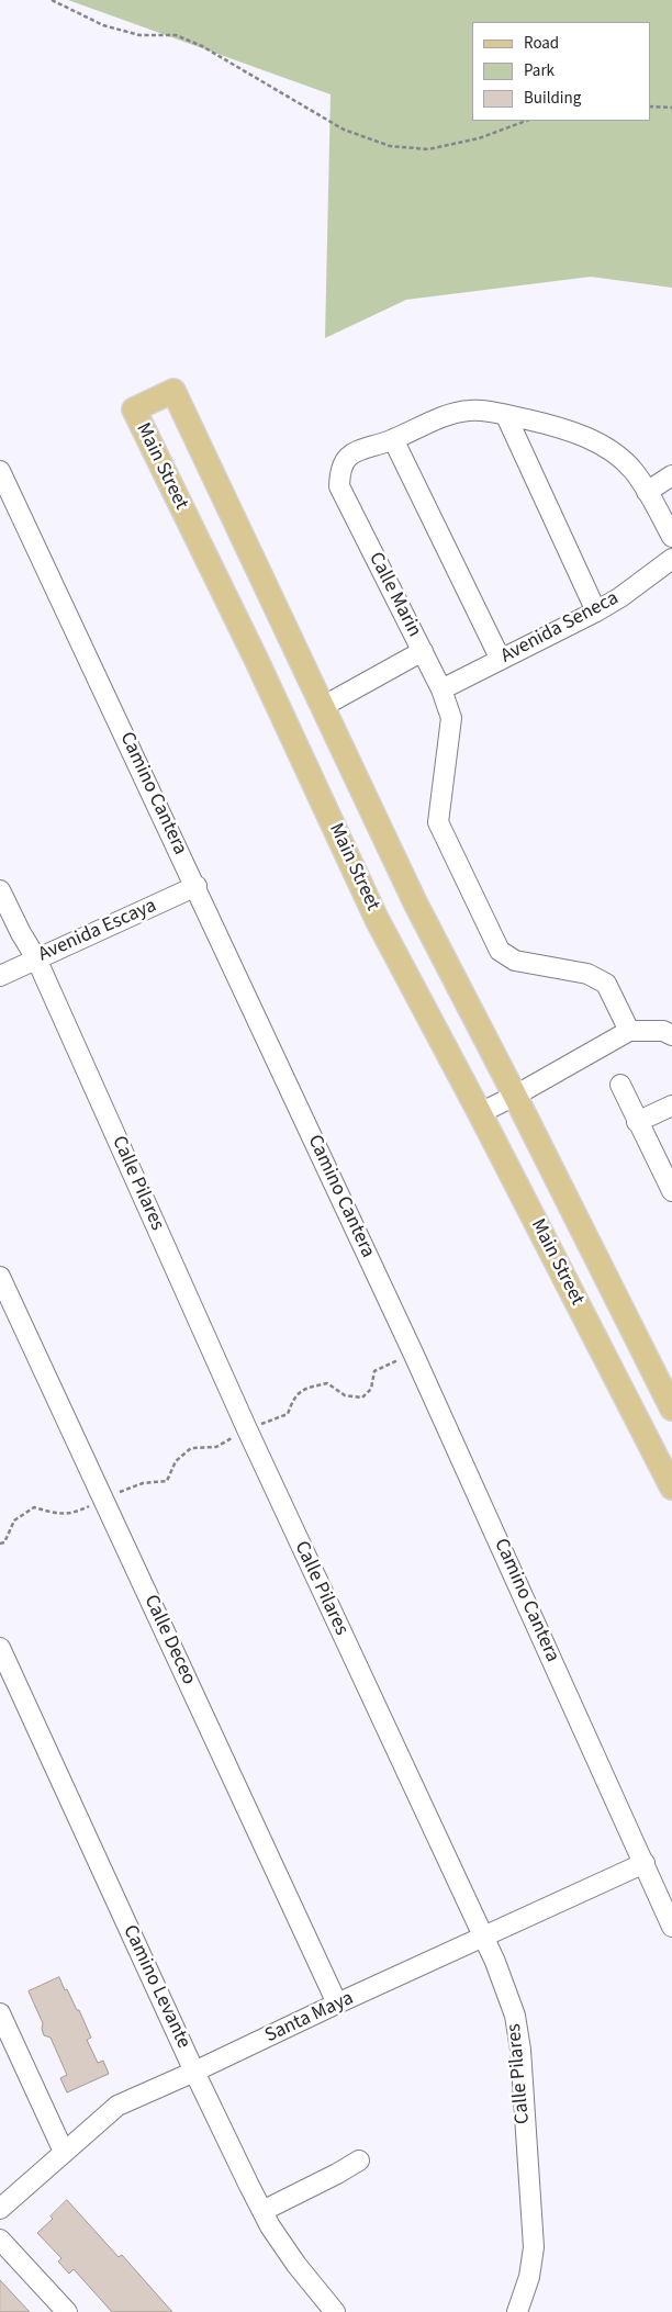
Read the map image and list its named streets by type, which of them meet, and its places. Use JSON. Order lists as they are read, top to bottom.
{
  "streets": {
    "main road": ["Main Street"],
    "street": [
      "Calle Marin",
      "Avenida Seneca",
      "Camino Cantera",
      "Avenida Escaya",
      "Calle Pilares",
      "Calle Deceo",
      "Camino Levante",
      "Santa Maya"
    ]
  },
  "crossings": [
    ["Calle Marin", "Avenida Seneca"],
    ["Camino Cantera", "Avenida Escaya"],
    ["Camino Cantera", "Santa Maya"],
    ["Avenida Escaya", "Calle Pilares"],
    ["Calle Pilares", "Santa Maya"],
    ["Calle Deceo", "Santa Maya"],
    ["Camino Levante", "Santa Maya"]
  ],
  "legend": ["Road", "Park", "Building"]
}
